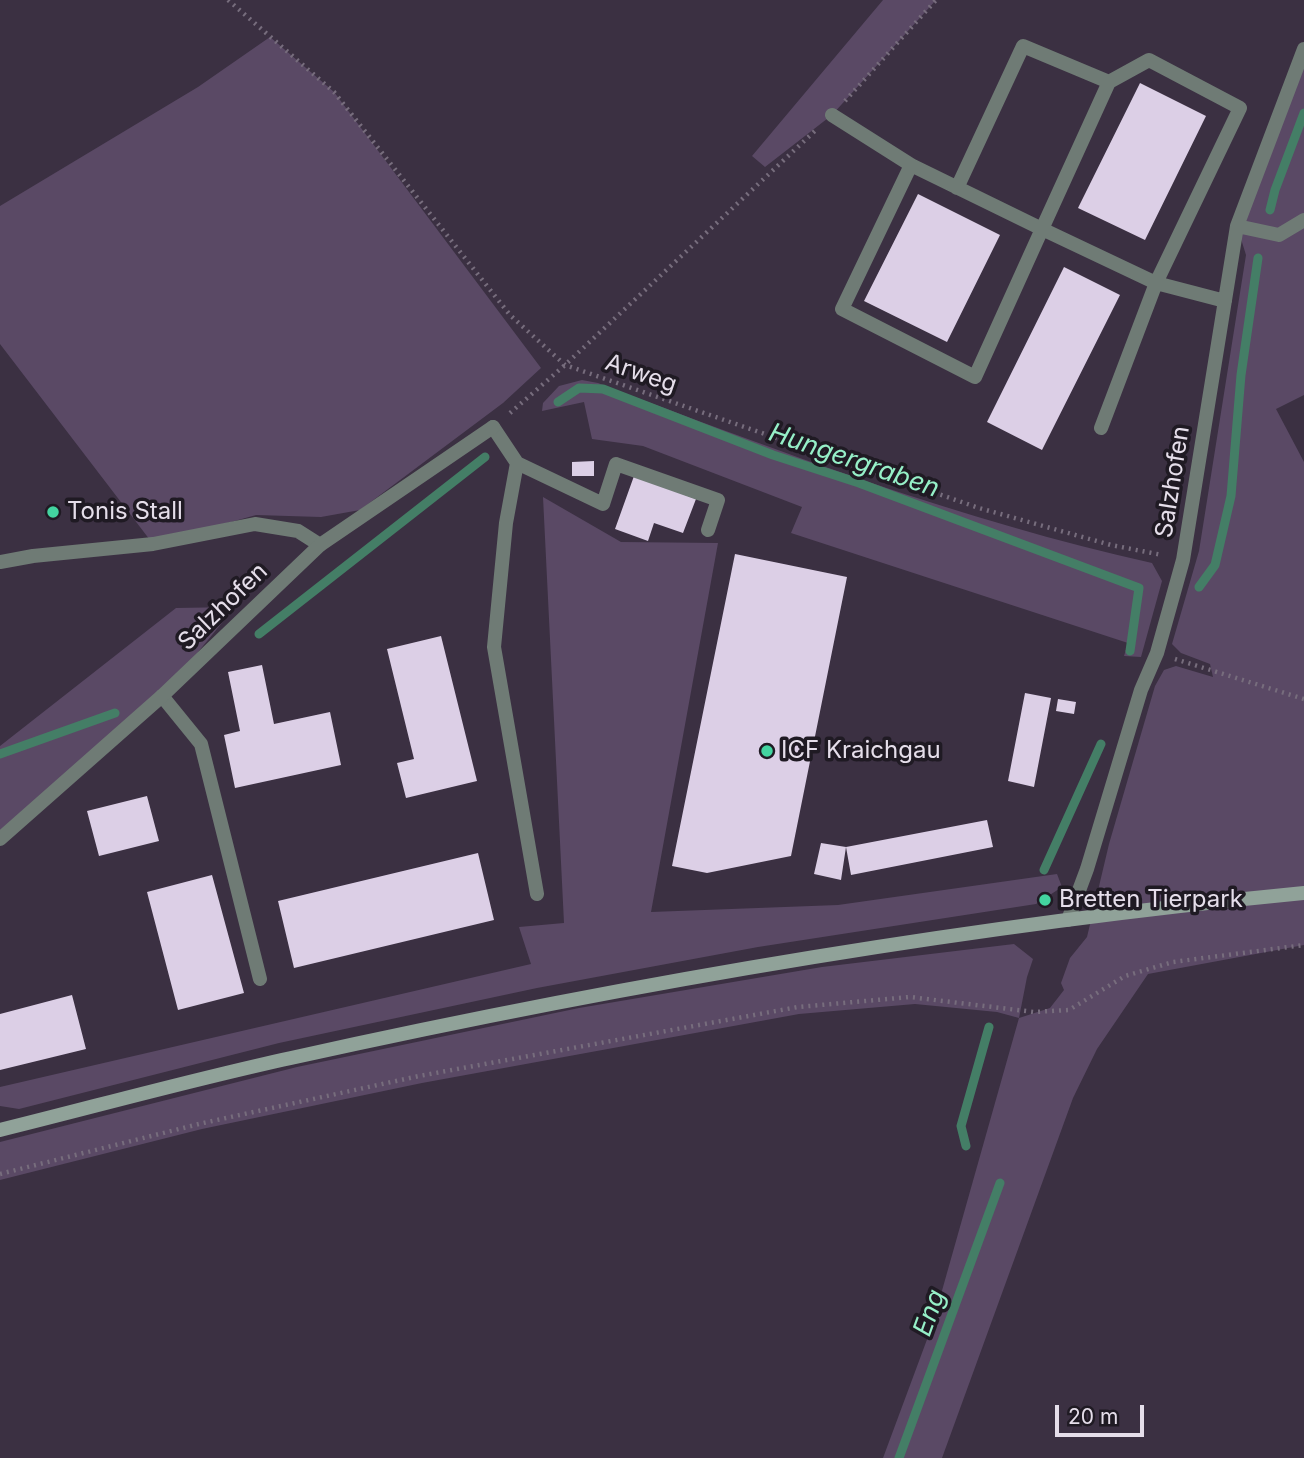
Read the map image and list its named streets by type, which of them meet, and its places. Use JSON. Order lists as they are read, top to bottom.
{
  "streets": {
    "street": ["Salzhofen"],
    "path": ["Arweg"]
  },
  "crossings": [
    ["Arweg", "Salzhofen"]
  ],
  "water": ["Hungergraben", "Eng"],
  "places": ["Tonis Stall", "ICF Kraichgau", "Bretten Tierpark"],
  "scale_bar": "20 m"
}
